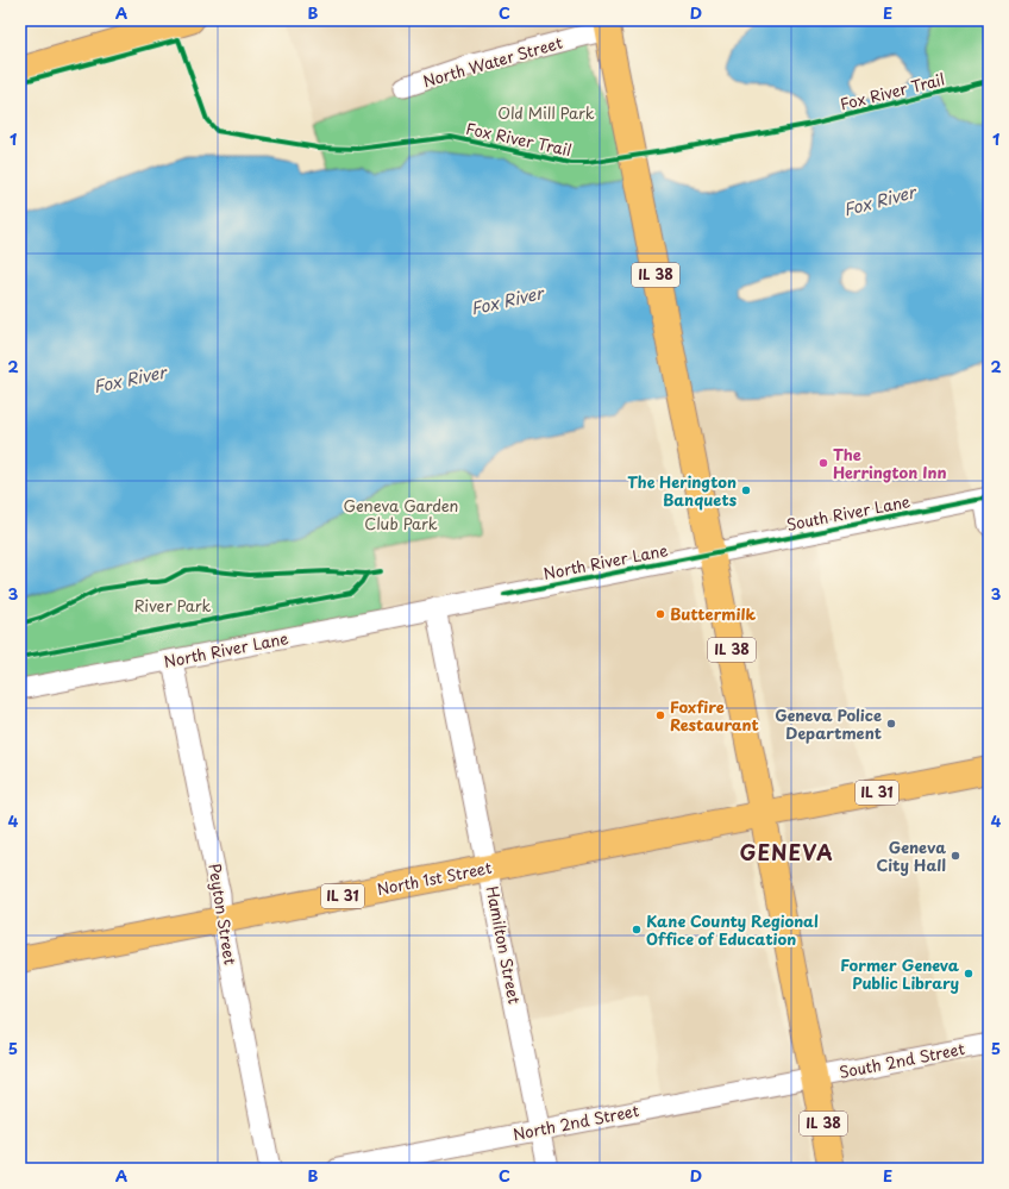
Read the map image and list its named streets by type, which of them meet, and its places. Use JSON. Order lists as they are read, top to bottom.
{
  "streets": {
    "main road": ["IL 38", "IL 31", "North 1st Street"],
    "street": [
      "North Water Street",
      "South River Lane",
      "North River Lane",
      "Peyton Street",
      "Hamilton Street",
      "South 2nd Street",
      "North 2nd Street"
    ],
    "cycle path": ["Fox River Trail"]
  },
  "crossings": [
    ["North Water Street", "IL 38"],
    ["IL 38", "South River Lane"],
    ["IL 38", "North River Lane"],
    ["IL 38", "IL 31"],
    ["IL 38", "North 1st Street"],
    ["IL 38", "South 2nd Street"],
    ["IL 38", "North 2nd Street"],
    ["South River Lane", "North River Lane"],
    ["North River Lane", "Peyton Street"],
    ["North River Lane", "Hamilton Street"],
    ["IL 31", "North 1st Street"],
    ["North 1st Street", "Peyton Street"],
    ["North 1st Street", "Hamilton Street"],
    ["Hamilton Street", "North 2nd Street"],
    ["South 2nd Street", "North 2nd Street"]
  ],
  "districts": ["GENEVA"],
  "water": ["Fox River"],
  "parks": ["Old Mill Park", "Geneva Garden Club Park", "River Park"],
  "places": [
    "The Herrington Inn",
    "The Herington Banquets",
    "Buttermilk",
    "Foxfire Restaurant",
    "Geneva Police Department",
    "Geneva City Hall",
    "Kane County Regional Office of Education",
    "Former Geneva Public Library"
  ],
  "grid": {
    "columns": [
      "A",
      "B",
      "C",
      "D",
      "E"
    ],
    "rows": [
      "1",
      "2",
      "3",
      "4",
      "5"
    ]
  }
}
